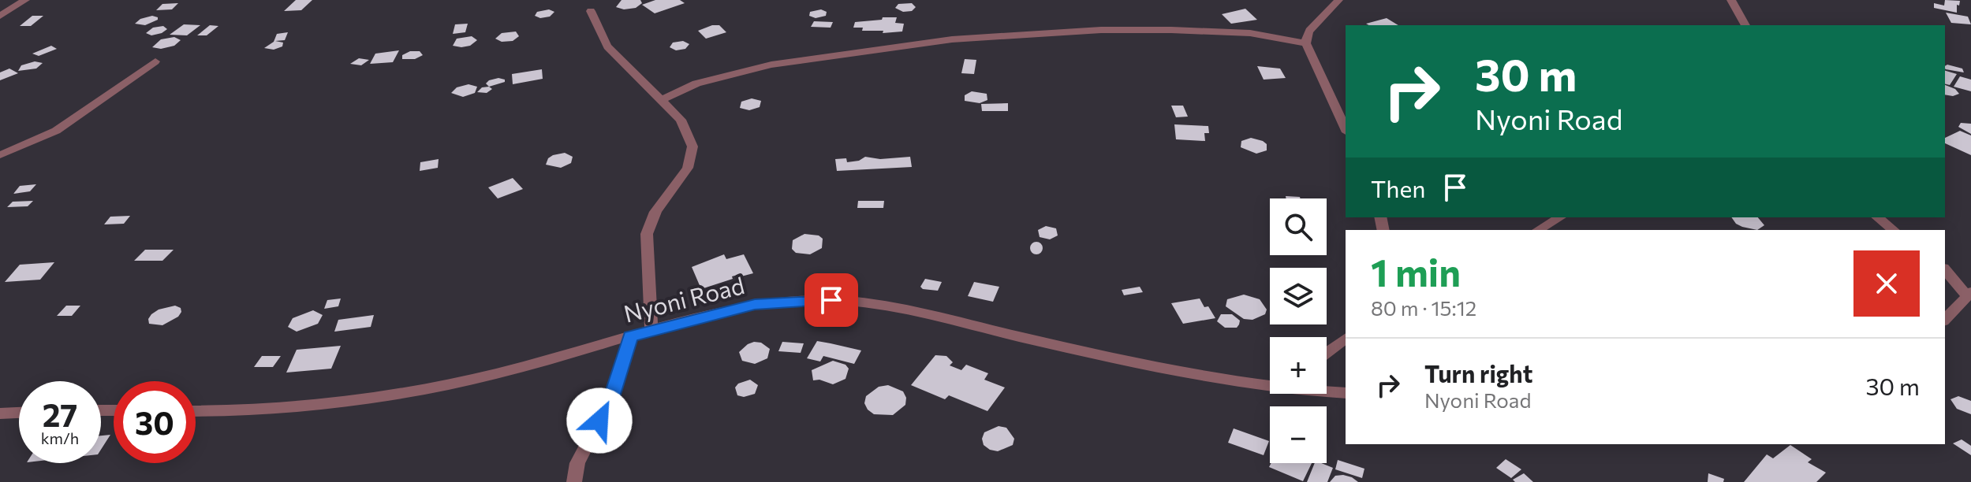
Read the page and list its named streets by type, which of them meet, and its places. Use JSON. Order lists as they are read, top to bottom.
{
  "streets": {
    "street": ["Nyoni Road"]
  },
  "page": {
    "turn": ["30 m", "Nyoni Road"],
    "then": "Then",
    "map_buttons": ["+", "−"],
    "heading": ["1 min", "80 m · 15:12"],
    "list": [
      {
        "name": "Turn right",
        "note": "Nyoni Road",
        "value": "30 m"
      }
    ],
    "speed": "27 km/h",
    "limit": "30"
  }
}
